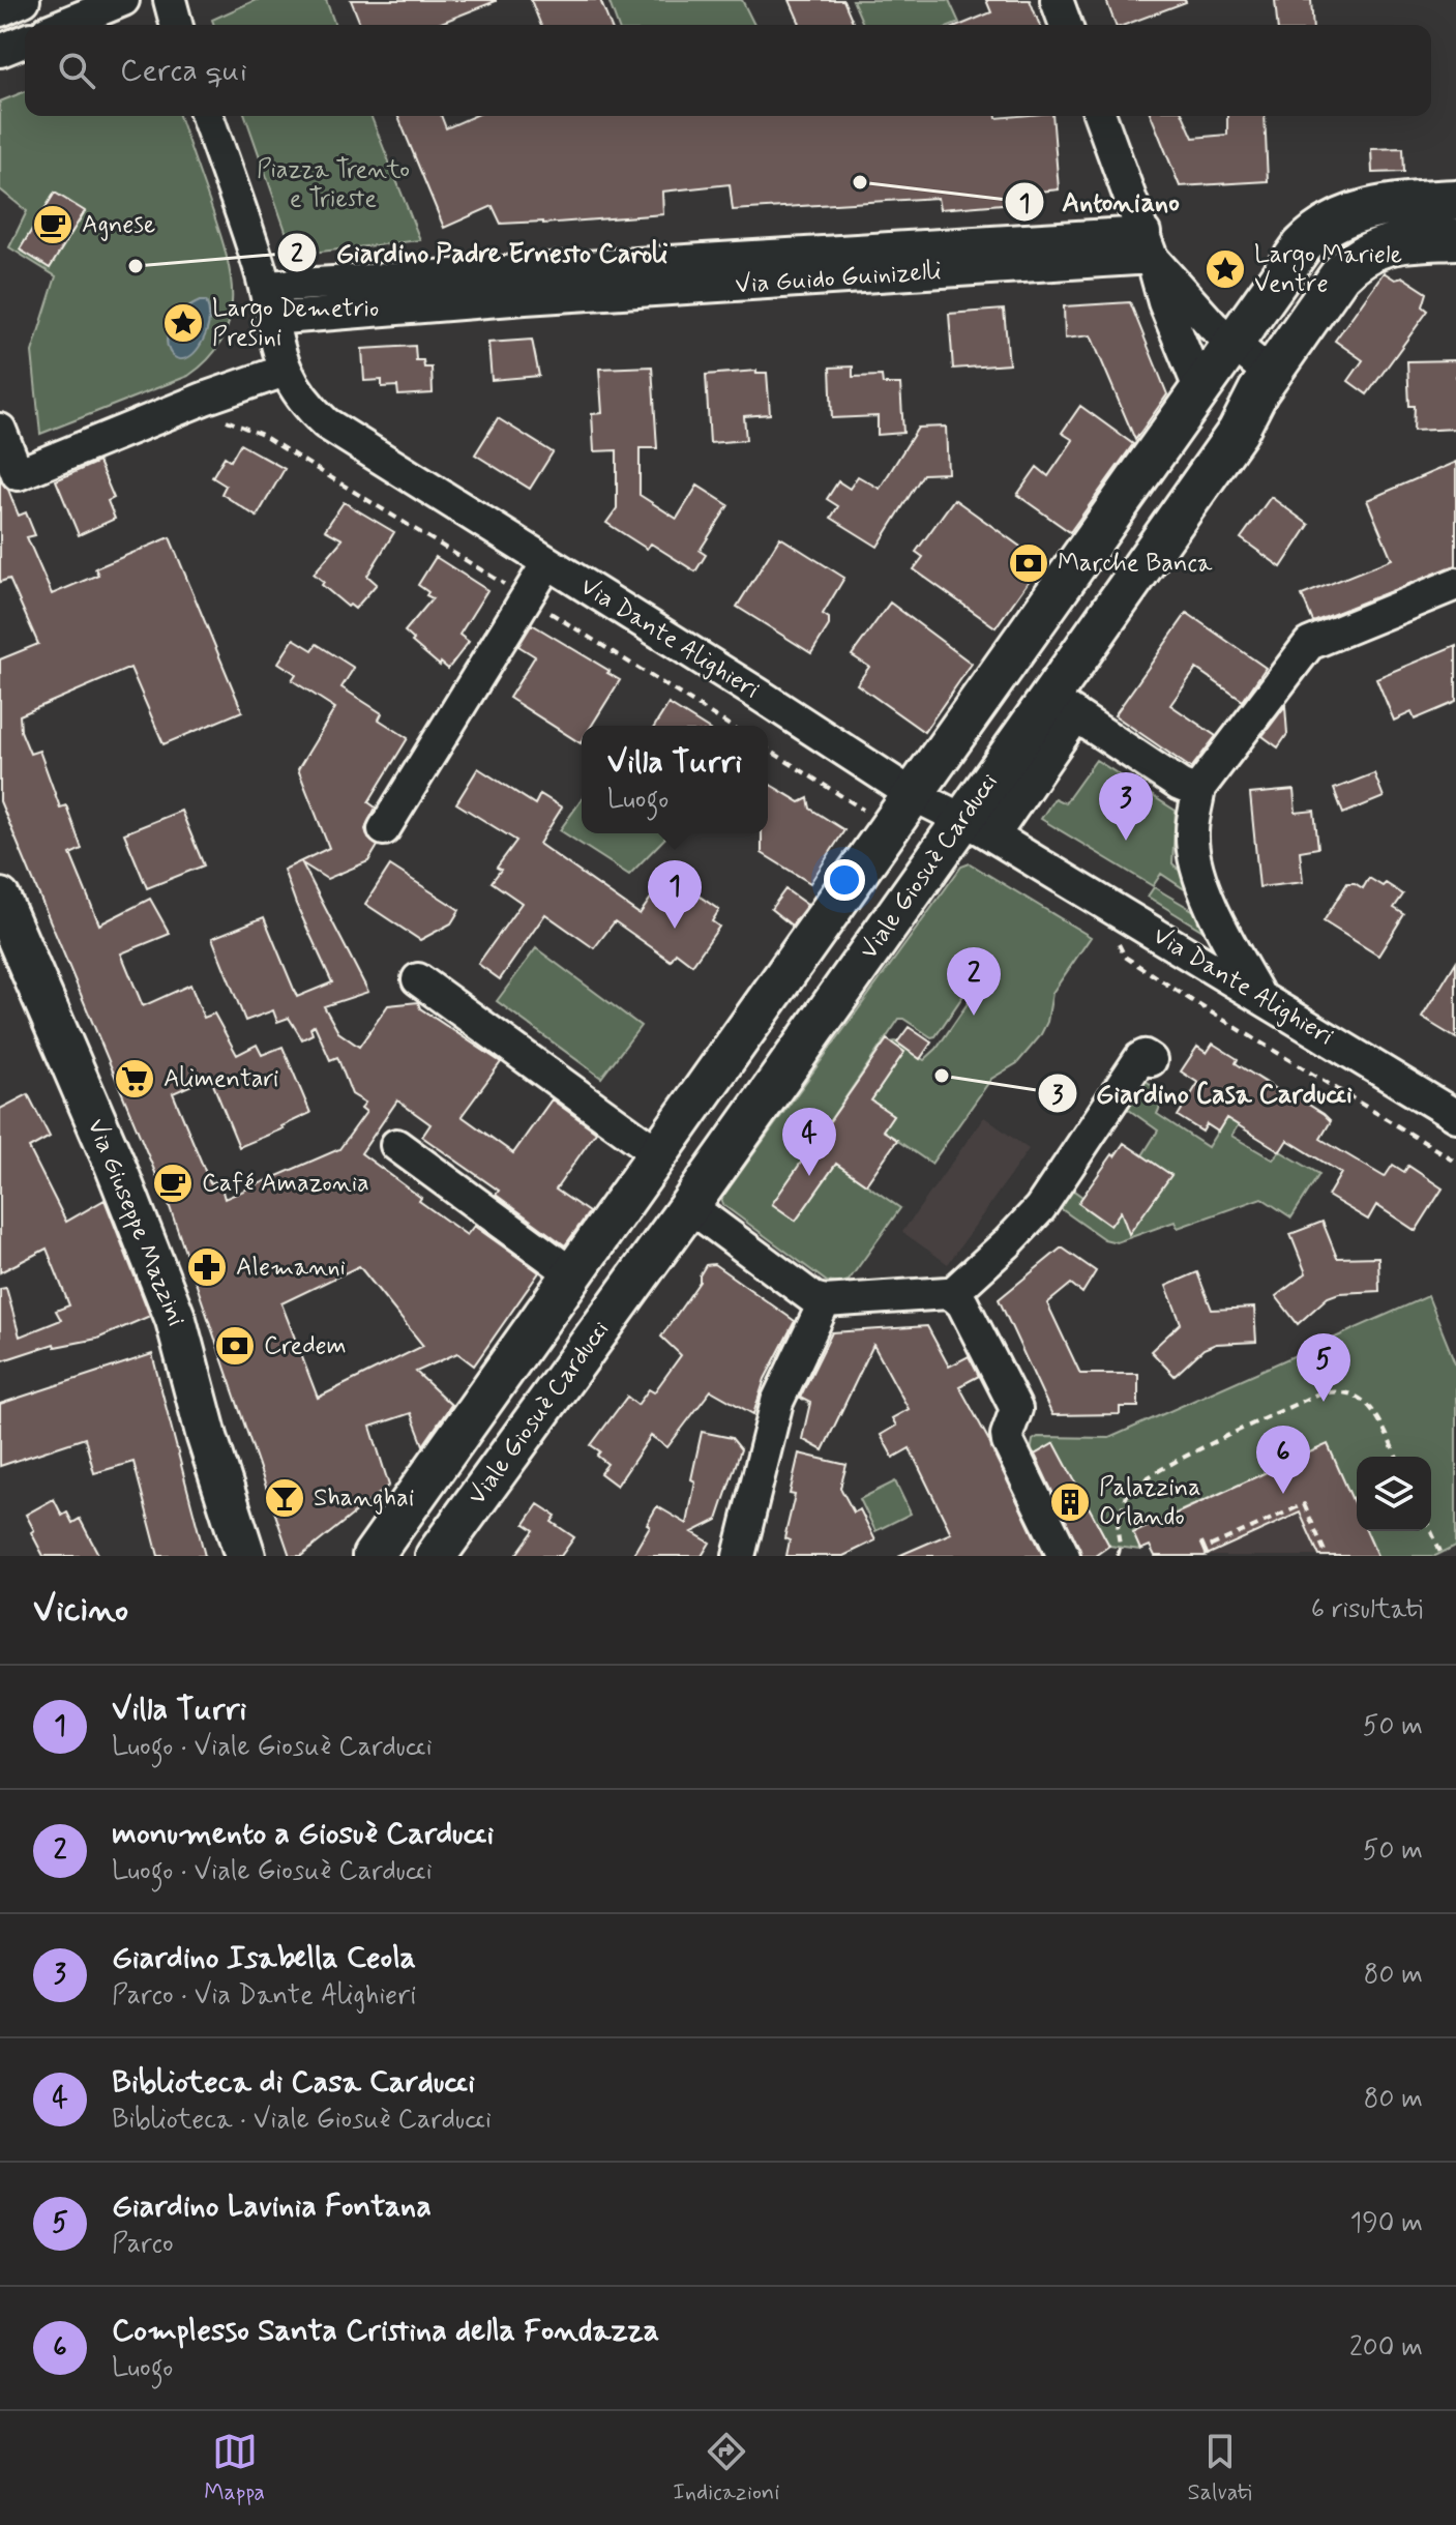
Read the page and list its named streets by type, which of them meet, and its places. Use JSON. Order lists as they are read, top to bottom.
{
  "streets": {
    "main road": ["Viale Giosuè Carducci", "Via Giuseppe Mazzini"],
    "street": ["Via Guido Guinizelli", "Via Dante Alighieri"]
  },
  "crossings": [
    ["Via Dante Alighieri", "Viale Giosuè Carducci"]
  ],
  "parks": ["Piazza Trento e Trieste"],
  "places": {
    "other": ["Antoniano", "Giardino Padre Ernesto Caroli", "Giardino Casa Carducci"],
    "cafe": ["Agnese", "Café Amazonia"],
    "place": ["Largo Mariele Ventre", "Largo Demetrio Presini"],
    "bank": ["Marche Banca", "Credem"],
    "supermarket": ["Alimentari"],
    "pharmacy": ["Alemanni"],
    "bar": ["Shanghai"],
    "building": ["Palazzina Orlando"]
  },
  "page": {
    "search": "Cerca qui",
    "popup": ["Villa Turri", "Luogo"],
    "pins": [
      "3",
      "1",
      "2",
      "4",
      "5",
      "6"
    ],
    "heading": ["Vicino", "6 risultati"],
    "list": [
      {
        "mark": "1",
        "name": "Villa Turri",
        "note": "Luogo · Viale Giosuè Carducci",
        "value": "50 m"
      },
      {
        "mark": "2",
        "name": "monumento a Giosuè Carducci",
        "note": "Luogo · Viale Giosuè Carducci",
        "value": "50 m"
      },
      {
        "mark": "3",
        "name": "Giardino Isabella Ceola",
        "note": "Parco · Via Dante Alighieri",
        "value": "80 m"
      },
      {
        "mark": "4",
        "name": "Biblioteca di Casa Carducci",
        "note": "Biblioteca · Viale Giosuè Carducci",
        "value": "80 m"
      },
      {
        "mark": "5",
        "name": "Giardino Lavinia Fontana",
        "note": "Parco",
        "value": "190 m"
      },
      {
        "mark": "6",
        "name": "Complesso Santa Cristina della Fondazza",
        "note": "Luogo",
        "value": "200 m"
      }
    ],
    "nav": ["Mappa", "Indicazioni", "Salvati"]
  }
}
